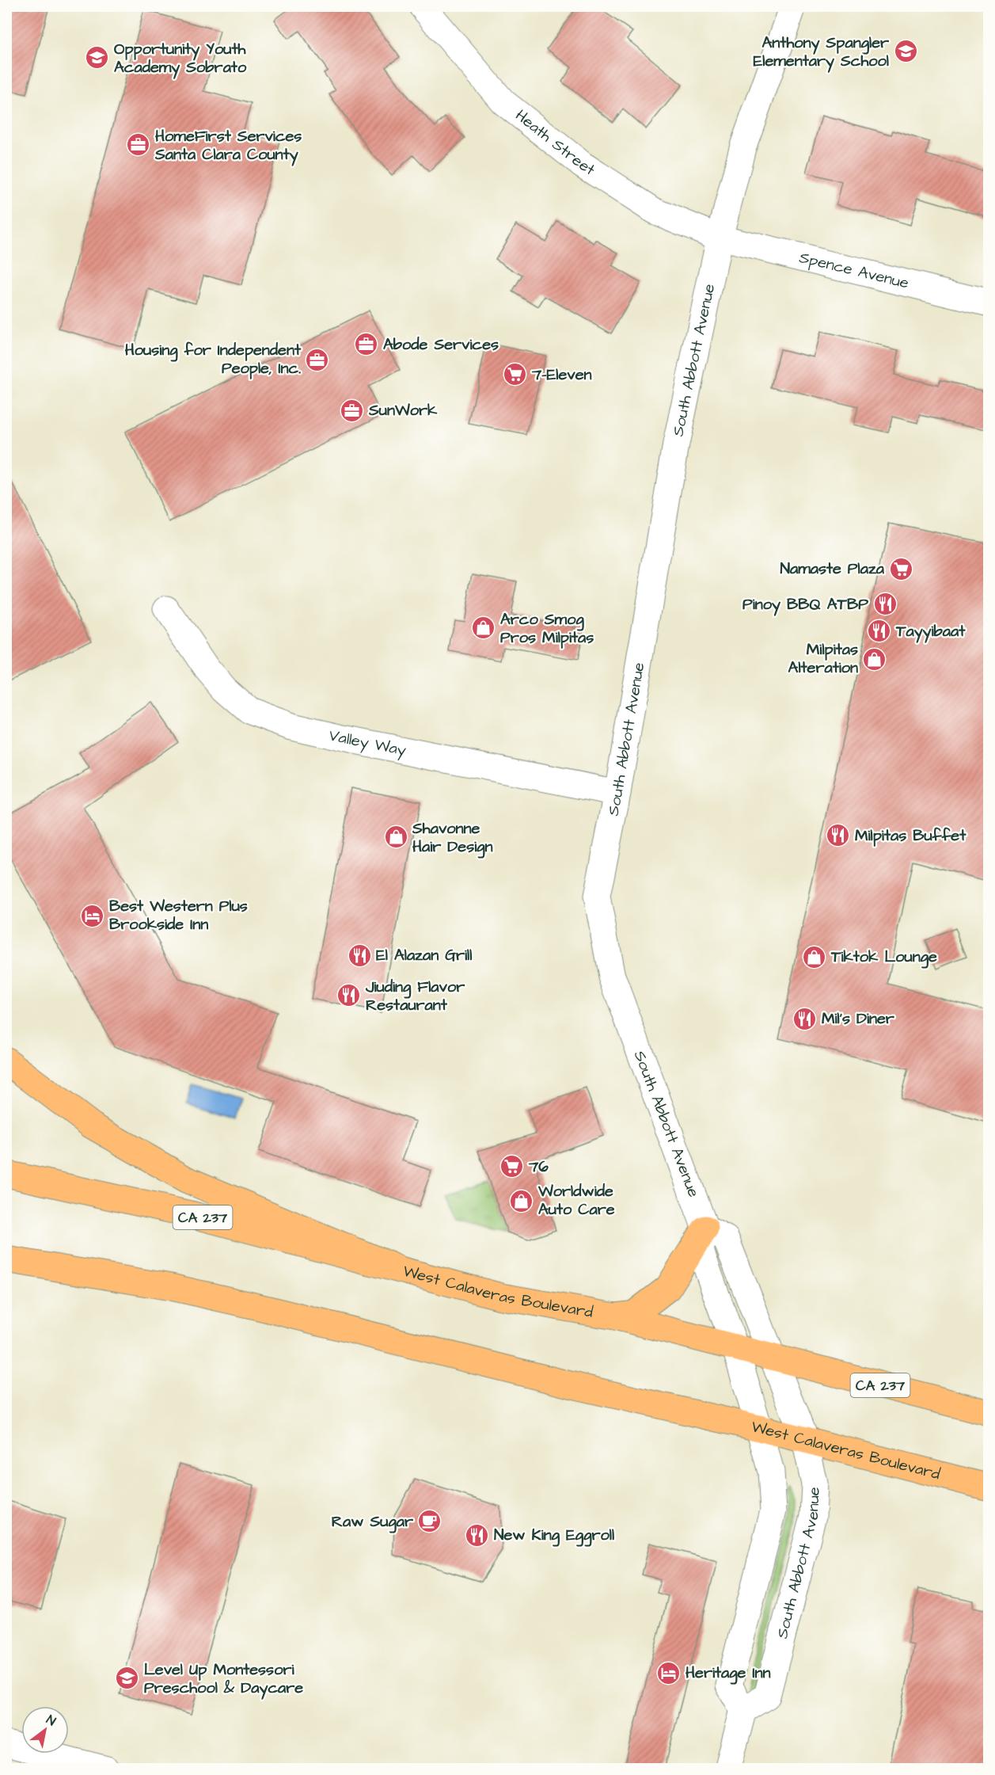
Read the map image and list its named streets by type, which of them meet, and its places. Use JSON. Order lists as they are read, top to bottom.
{
  "streets": {
    "highway": ["CA 237", "West Calaveras Boulevard"],
    "street": [
      "Heath Street",
      "Spence Avenue",
      "South Abbott Avenue",
      "Valley Way"
    ]
  },
  "crossings": [
    ["Heath Street", "Spence Avenue"],
    ["Heath Street", "South Abbott Avenue"],
    ["Spence Avenue", "South Abbott Avenue"],
    ["South Abbott Avenue", "Valley Way"],
    ["South Abbott Avenue", "West Calaveras Boulevard"]
  ],
  "places": {
    "school or university": ["Anthony Spangler Elementary School", "Opportunity Youth Academy Sobrato", "Level Up Montessori Preschool & Daycare"],
    "office": [
      "HomeFirst Services Santa Clara County",
      "Abode Services",
      "Housing for Independent People, Inc.",
      "SunWork"
    ],
    "supermarket": ["7-Eleven", "Namaste Plaza", "76"],
    "restaurant": [
      "Pinoy BBQ ATBP",
      "Tayyibaat",
      "Milpitas Buffet",
      "El Alazan Grill",
      "Jiuding Flavor Restaurant",
      "Mil's Diner",
      "New King Eggroll"
    ],
    "shop": [
      "Arco Smog Pros Milpitas",
      "Milpitas Alteration",
      "Shavonne Hair Design",
      "Tiktok Lounge",
      "Worldwide Auto Care"
    ],
    "hotel": ["Best Western Plus Brookside Inn", "Heritage Inn"],
    "cafe": ["Raw Sugar"]
  },
  "north": "top right"
}
